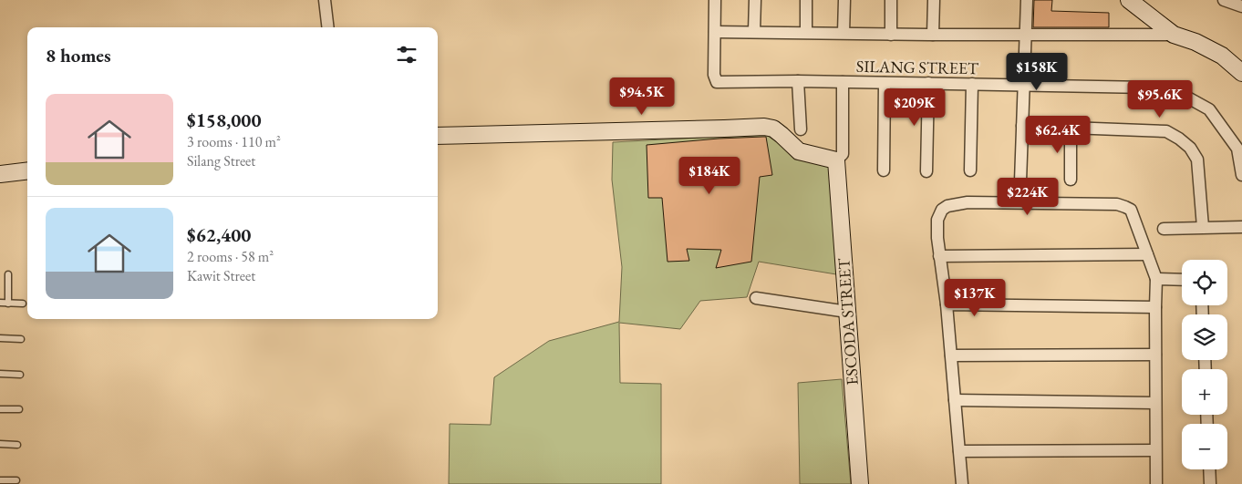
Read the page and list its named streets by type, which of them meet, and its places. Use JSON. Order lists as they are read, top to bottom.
{
  "streets": {
    "street": ["SILANG STREET", "ESCODA STREET"]
  },
  "page": {
    "heading": "8 homes",
    "price": [
      "$158K",
      "$94.5K",
      "$95.6K",
      "$209K",
      "$62.4K",
      "$184K",
      "$224K",
      "$137K"
    ],
    "list": [
      {
        "name": "$158,000",
        "note": "3 rooms · 110 m² · Silang Street"
      },
      {
        "name": "$62,400",
        "note": "2 rooms · 58 m² · Kawit Street"
      }
    ],
    "map_buttons": ["+", "−"]
  }
}
